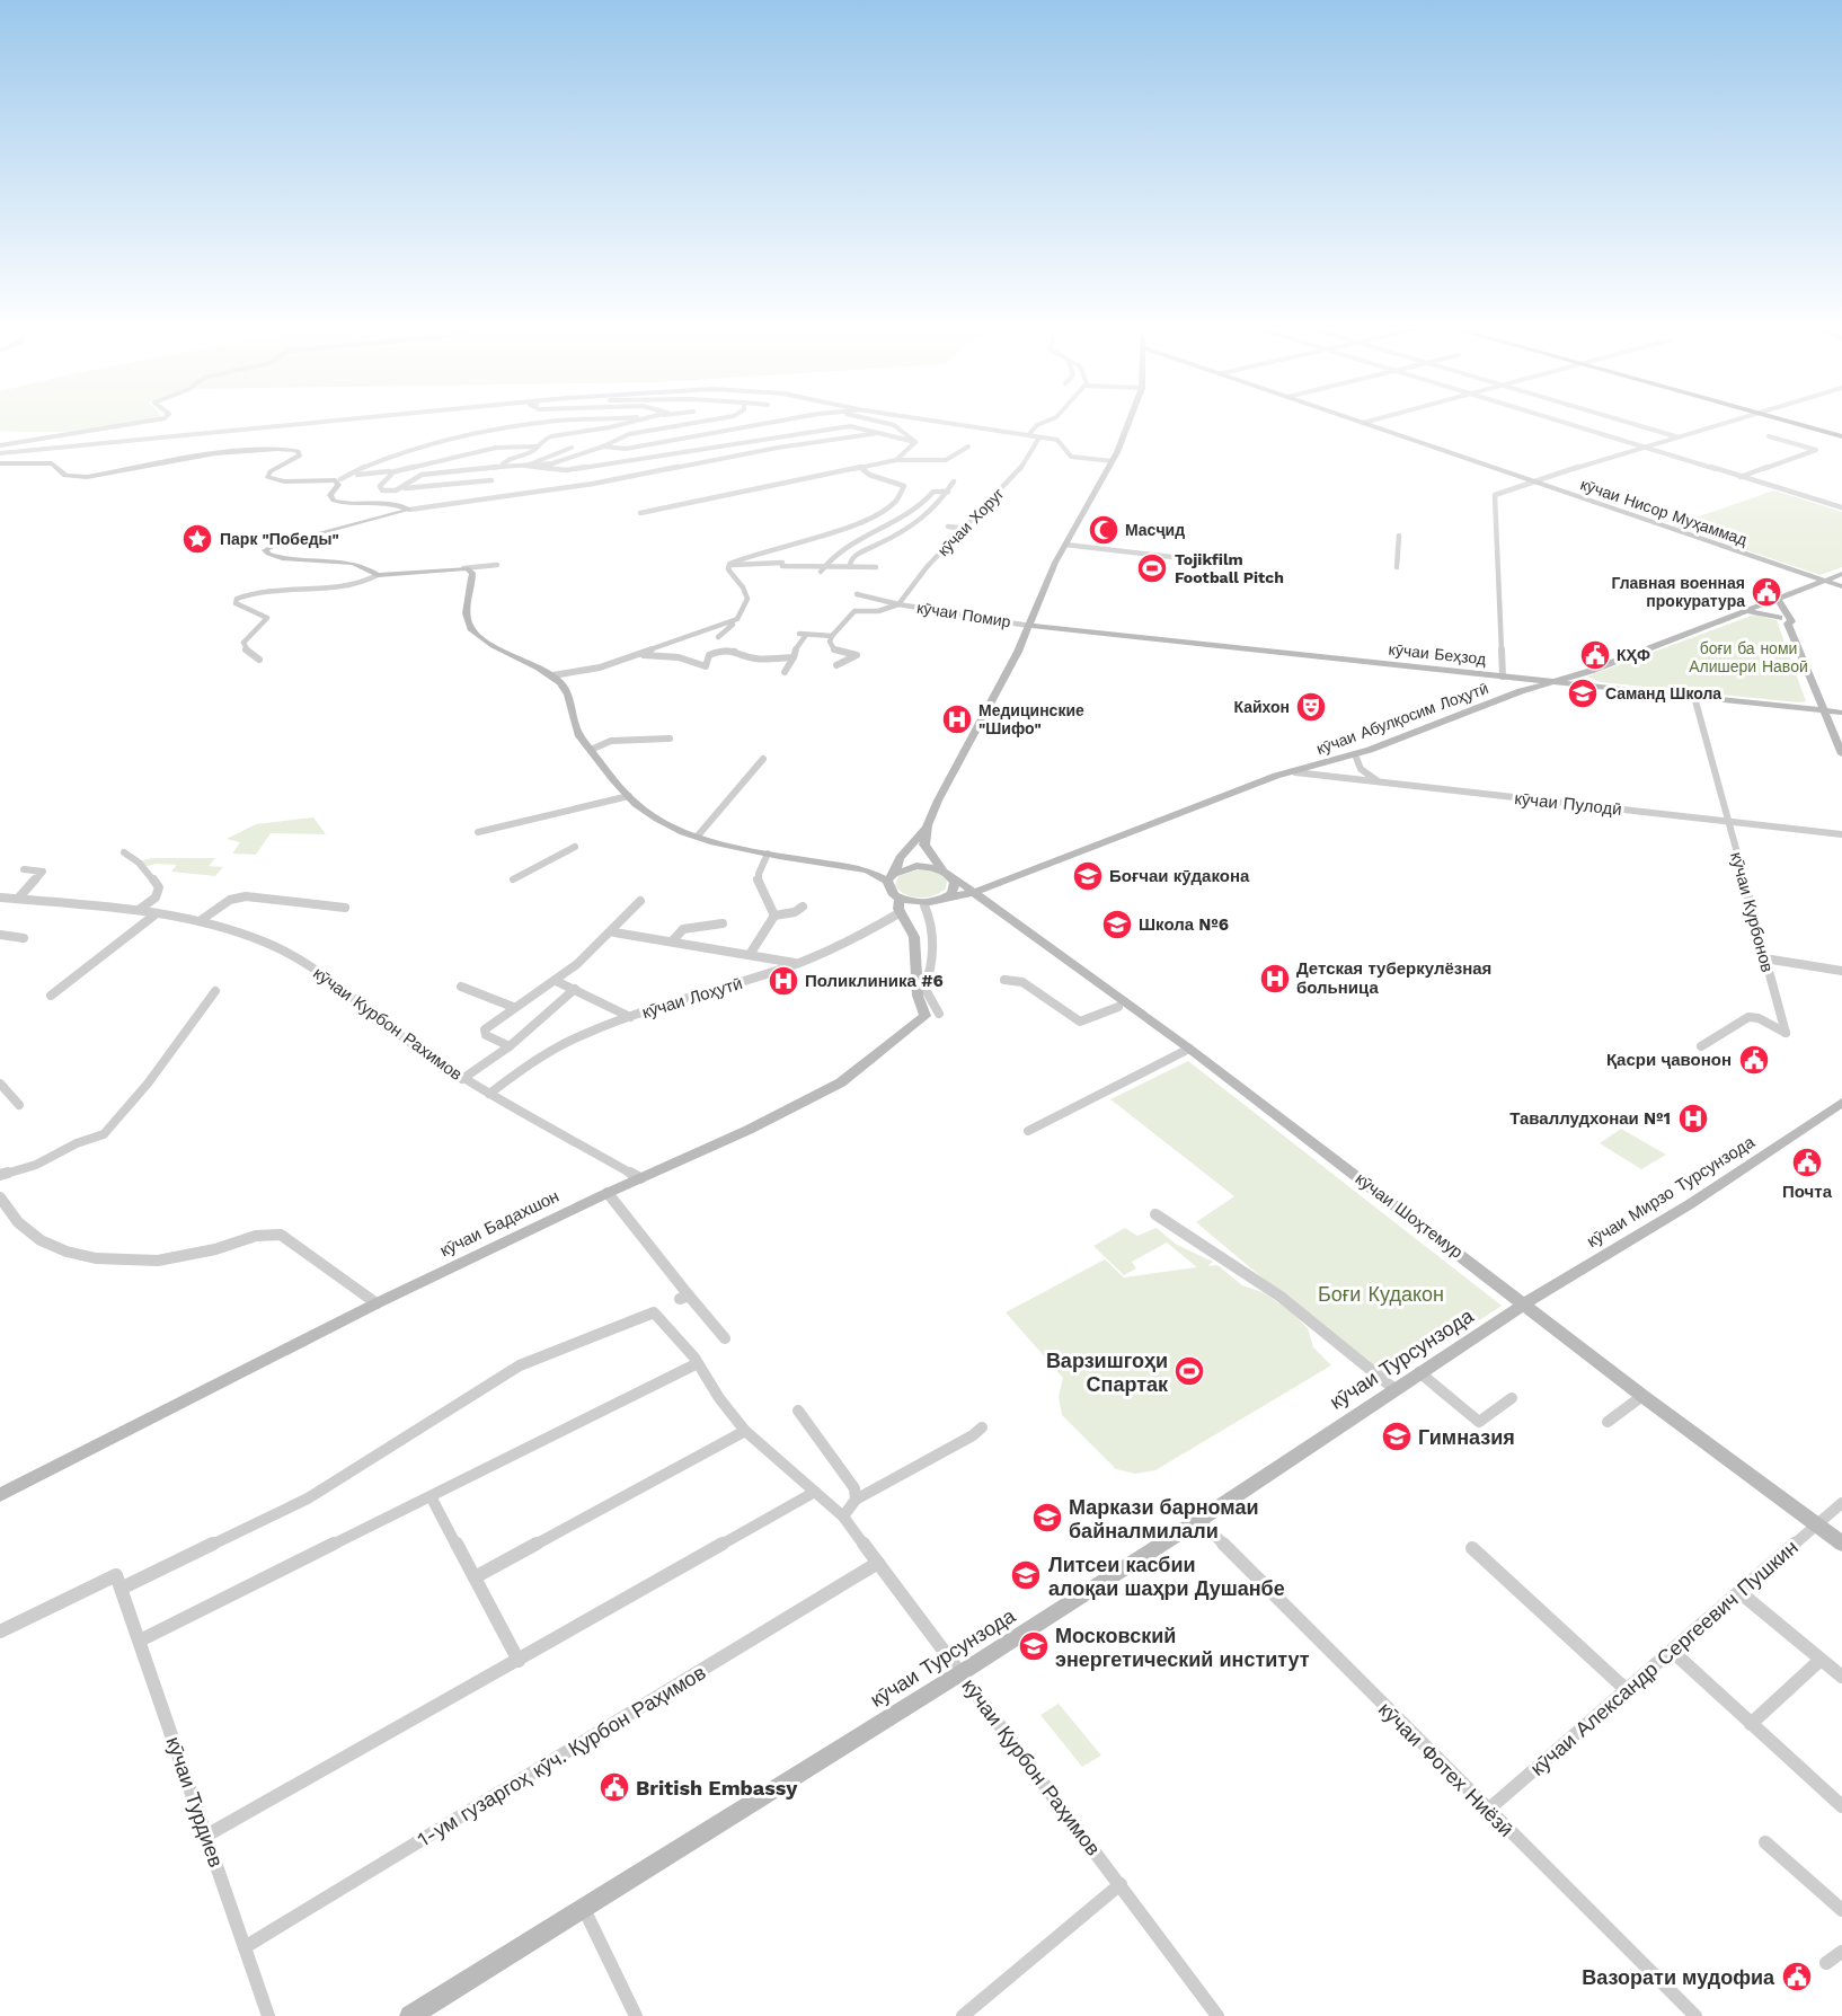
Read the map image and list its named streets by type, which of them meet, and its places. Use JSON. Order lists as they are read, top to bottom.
{
  "streets": {
    "street": [
      "кӯчаи Нисор Муҳаммад",
      "кӯчаи Хоруг",
      "кӯчаи Помир",
      "кӯчаи Беҳзод",
      "кӯчаи Абулқосим Лоҳутӣ",
      "кӯчаи Пулодӣ",
      "кӯчаи Курбонов",
      "кӯчаи Лоҳутӣ",
      "кӯчаи Курбон Рахимов",
      "кӯчаи Мирзо Турсунзода",
      "кӯчаи Шоҳтемур",
      "кӯчаи Бадахшон",
      "кӯчаи Турсунзода",
      "кӯчаи Александр Сергеевич Пушкин",
      "1-ум гузаргоҳ кӯч. Қурбон Раҳимов",
      "кӯчаи Қурбон Раҳимов",
      "кӯчаи Фотех Ниёзӣ",
      "кӯчаи Турдиев"
    ]
  },
  "crossings": [
    ["кӯчаи Нисор Муҳаммад", "кӯчаи Абулқосим Лоҳутӣ"],
    ["кӯчаи Хоруг", "кӯчаи Помир"],
    ["кӯчаи Помир", "кӯчаи Беҳзод"],
    ["кӯчаи Беҳзод", "кӯчаи Абулқосим Лоҳутӣ"],
    ["кӯчаи Беҳзод", "кӯчаи Курбонов"],
    ["кӯчаи Абулқосим Лоҳутӣ", "кӯчаи Пулодӣ"],
    ["кӯчаи Абулқосим Лоҳутӣ", "кӯчаи Шоҳтемур"],
    ["кӯчаи Пулодӣ", "кӯчаи Курбонов"],
    ["кӯчаи Лоҳутӣ", "кӯчаи Курбон Рахимов"],
    ["кӯчаи Лоҳутӣ", "кӯчаи Бадахшон"],
    ["кӯчаи Курбон Рахимов", "кӯчаи Бадахшон"],
    ["кӯчаи Мирзо Турсунзода", "кӯчаи Шоҳтемур"],
    ["кӯчаи Мирзо Турсунзода", "кӯчаи Турсунзода"],
    ["кӯчаи Шоҳтемур", "кӯчаи Турсунзода"],
    ["кӯчаи Шоҳтемур", "кӯчаи Александр Сергеевич Пушкин"],
    ["кӯчаи Турсунзода", "кӯчаи Қурбон Раҳимов"],
    ["кӯчаи Турсунзода", "кӯчаи Фотех Ниёзӣ"],
    ["кӯчаи Александр Сергеевич Пушкин", "кӯчаи Фотех Ниёзӣ"],
    ["1-ум гузаргоҳ кӯч. Қурбон Раҳимов", "кӯчаи Қурбон Раҳимов"],
    ["1-ум гузаргоҳ кӯч. Қурбон Раҳимов", "кӯчаи Турдиев"],
    ["кӯчаи Қурбон Раҳимов", "кӯчаи Турдиев"]
  ],
  "parks": ["боғи ба номи Алишери Навоӣ", "Боғи Кудакон"],
  "places": {
    "mosque": ["Масҷид"],
    "place": ["Парк \"Победы\""],
    "sports": ["Tojikfilm Football Pitch", "Варзишгоҳи Спартак"],
    "public building": [
      "Главная военная прокуратура",
      "КҲФ",
      "Қасри ҷавонон",
      "Почта",
      "British Embassy",
      "Вазорати мудофиа"
    ],
    "school or university": [
      "Саманд Школа",
      "Боғчаи кӯдакона",
      "Школа №6",
      "Гимназия",
      "Маркази барномаи байналмилали",
      "Литсеи касбии алоқаи шаҳри Душанбе",
      "Московский энергетический институт"
    ],
    "theatre": ["Кайхон"],
    "hospital": [
      "Медицинские \"Шифо\"",
      "Детская туберкулёзная больница",
      "Поликлиника #6",
      "Таваллудхонаи №1"
    ]
  }
}
